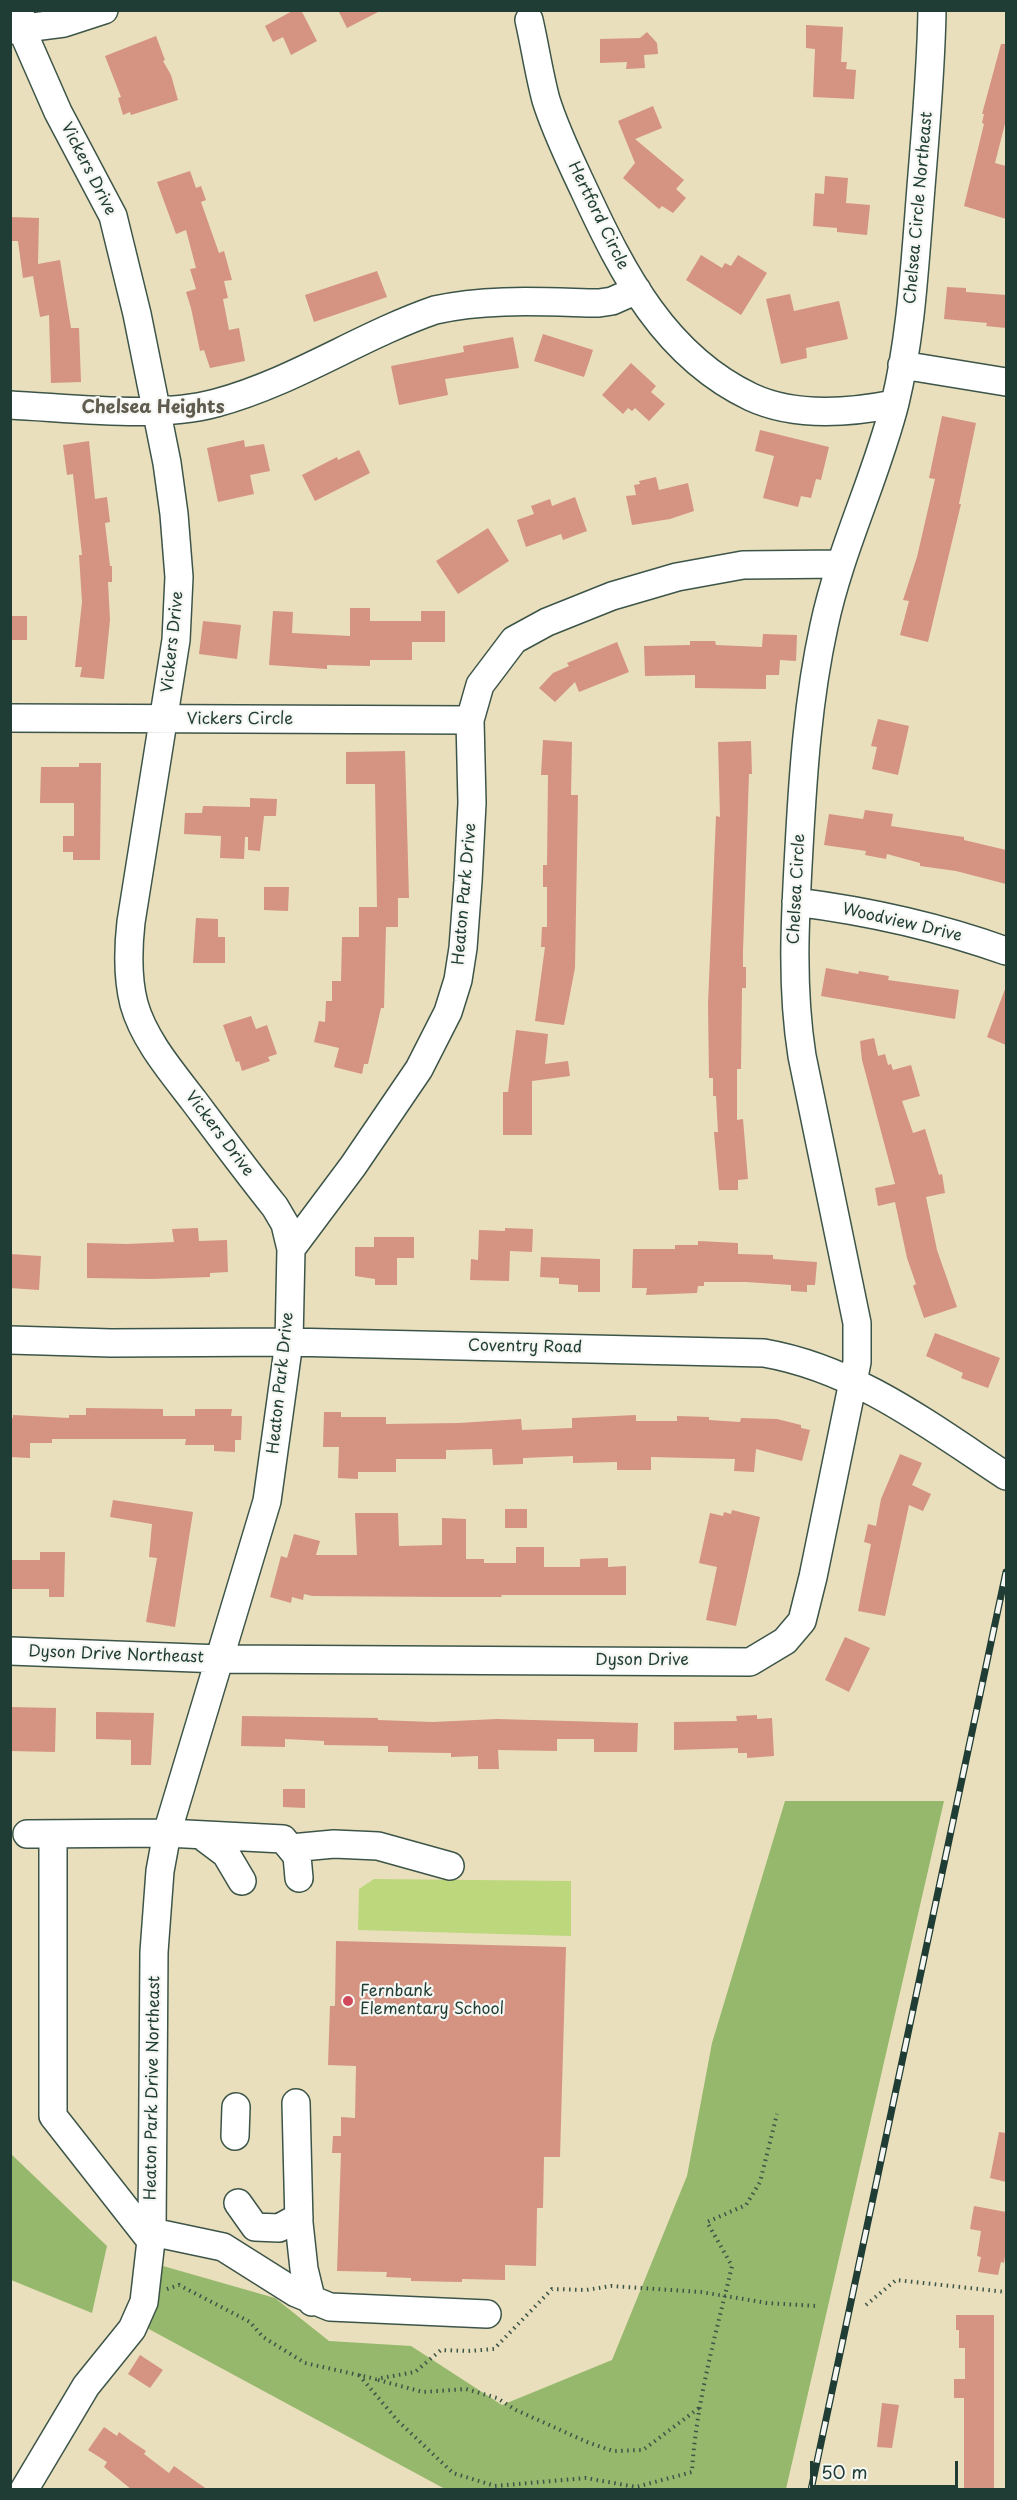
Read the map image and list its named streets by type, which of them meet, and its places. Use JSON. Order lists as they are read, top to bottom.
{
  "streets": {
    "street": [
      "Vickers Drive",
      "Chelsea Circle Northeast",
      "Hertford Circle",
      "Vickers Circle",
      "Chelsea Circle",
      "Heaton Park Drive",
      "Woodview Drive",
      "Coventry Road",
      "Dyson Drive Northeast",
      "Dyson Drive",
      "Heaton Park Drive Northeast"
    ]
  },
  "crossings": [
    ["Vickers Drive", "Vickers Circle"],
    ["Vickers Drive", "Heaton Park Drive"],
    ["Chelsea Circle Northeast", "Hertford Circle"],
    ["Chelsea Circle Northeast", "Chelsea Circle"],
    ["Hertford Circle", "Chelsea Circle"],
    ["Vickers Circle", "Heaton Park Drive"],
    ["Chelsea Circle", "Heaton Park Drive"],
    ["Chelsea Circle", "Woodview Drive"],
    ["Chelsea Circle", "Coventry Road"],
    ["Chelsea Circle", "Dyson Drive"],
    ["Heaton Park Drive", "Coventry Road"],
    ["Heaton Park Drive", "Dyson Drive Northeast"],
    ["Heaton Park Drive", "Dyson Drive"],
    ["Heaton Park Drive", "Heaton Park Drive Northeast"],
    ["Coventry Road", "Dyson Drive"],
    ["Dyson Drive Northeast", "Dyson Drive"],
    ["Dyson Drive Northeast", "Heaton Park Drive Northeast"],
    ["Dyson Drive", "Heaton Park Drive Northeast"]
  ],
  "districts": ["Chelsea Heights"],
  "places": ["Fernbank Elementary School"],
  "scale_bar": "50 m"
}
